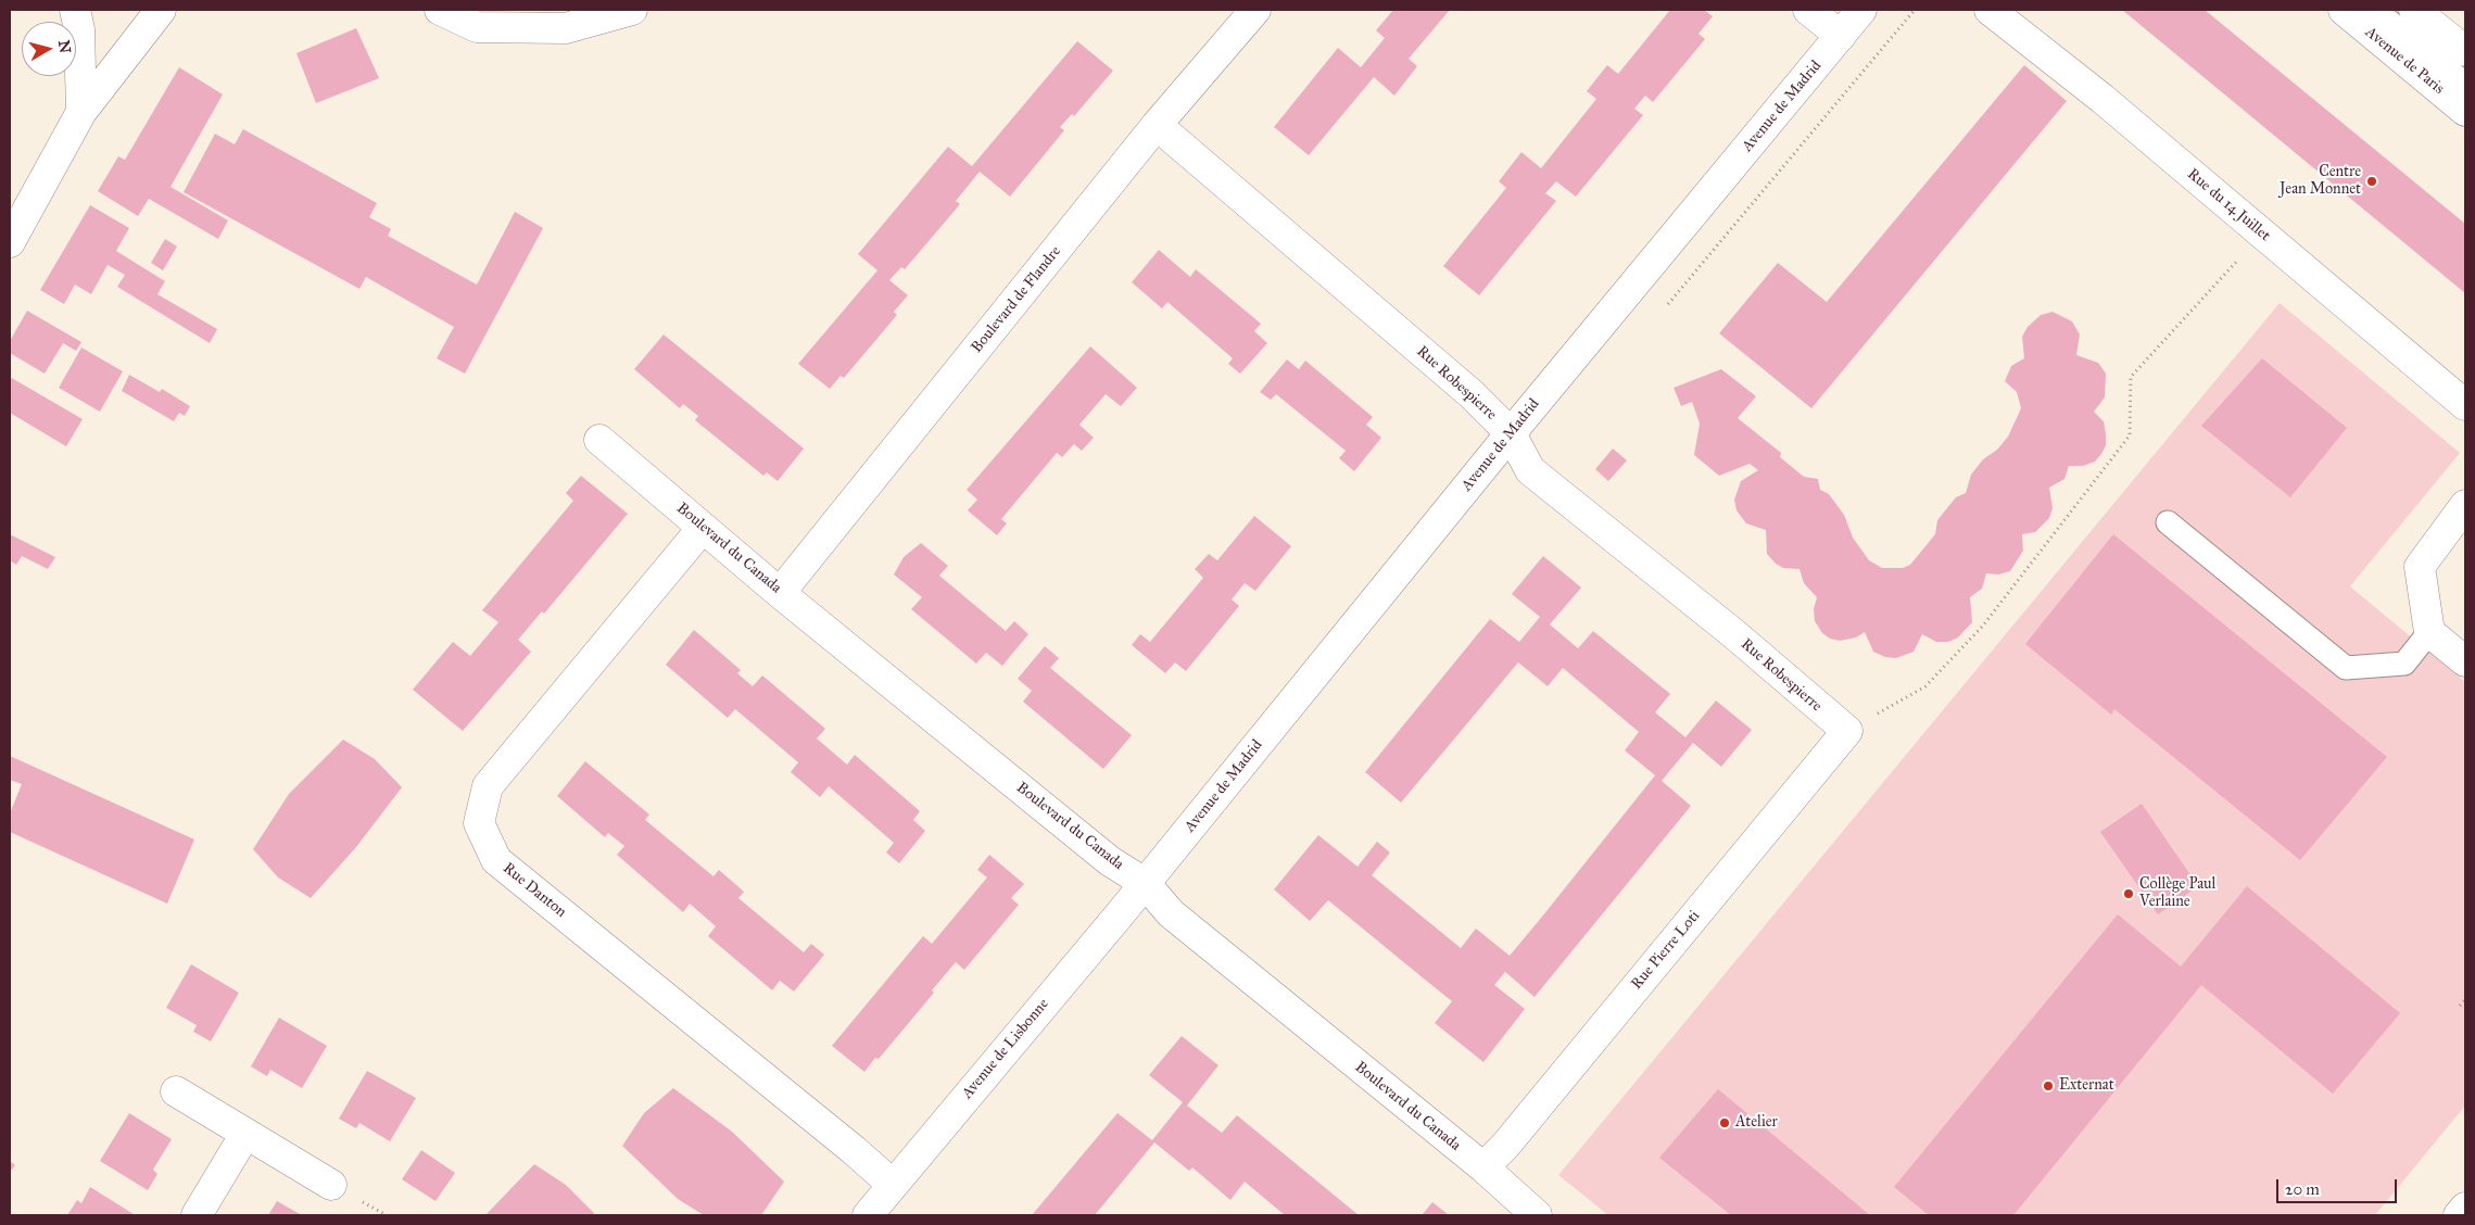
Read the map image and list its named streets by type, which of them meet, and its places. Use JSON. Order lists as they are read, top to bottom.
{
  "streets": {
    "street": [
      "Avenue de Paris",
      "Avenue de Madrid",
      "Rue du 14 Juillet",
      "Boulevard de Flandre",
      "Rue Robespierre",
      "Boulevard du Canada",
      "Rue Danton",
      "Rue Pierre Loti",
      "Avenue de Lisbonne"
    ]
  },
  "crossings": [
    ["Avenue de Madrid", "Rue Robespierre"],
    ["Avenue de Madrid", "Boulevard du Canada"],
    ["Avenue de Madrid", "Avenue de Lisbonne"],
    ["Boulevard de Flandre", "Rue Robespierre"],
    ["Boulevard de Flandre", "Boulevard du Canada"],
    ["Rue Robespierre", "Rue Pierre Loti"],
    ["Boulevard du Canada", "Rue Danton"],
    ["Boulevard du Canada", "Rue Pierre Loti"],
    ["Boulevard du Canada", "Avenue de Lisbonne"],
    ["Rue Danton", "Avenue de Lisbonne"]
  ],
  "places": [
    "Centre Jean Monnet",
    "Collège Paul Verlaine",
    "Externat",
    "Atelier"
  ],
  "scale_bar": "20 m",
  "north": "right"
}
